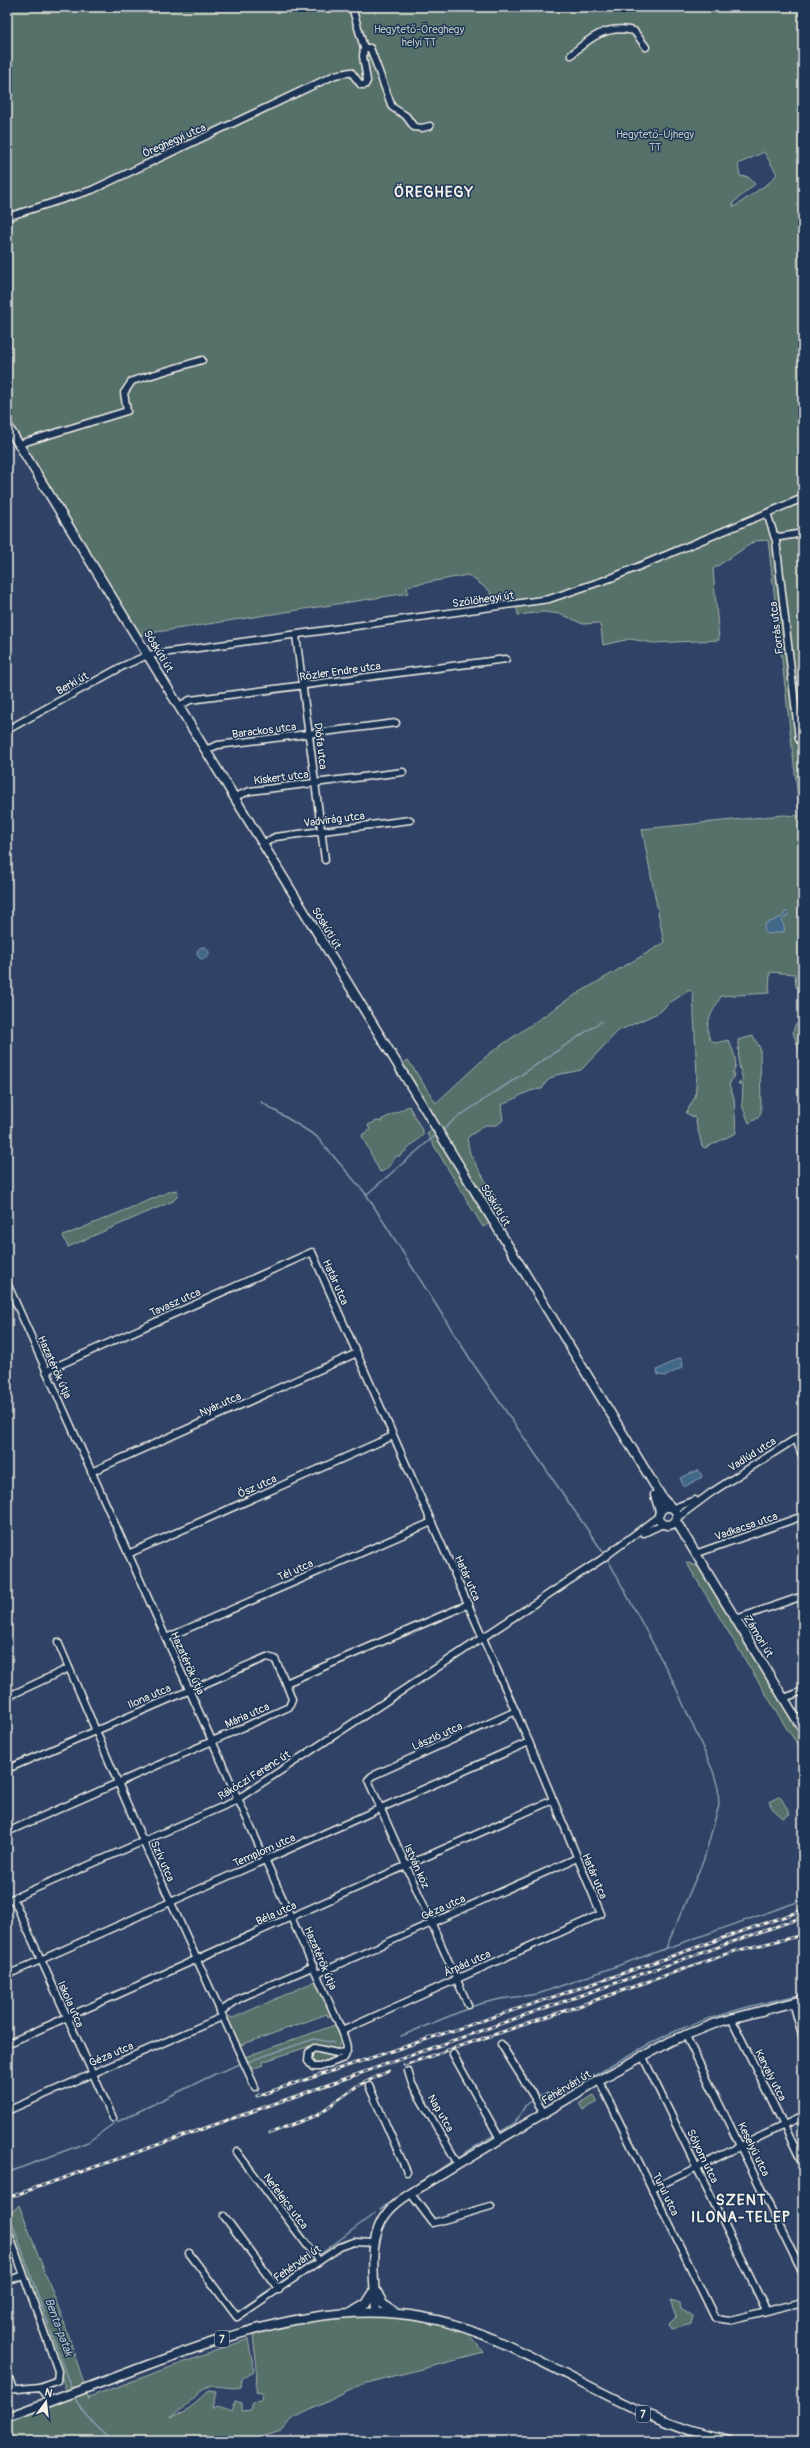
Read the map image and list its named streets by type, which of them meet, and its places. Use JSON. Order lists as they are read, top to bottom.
{
  "streets": {
    "main road": [
      "Sóskúti út",
      "Zámori út",
      "Fehérvári út",
      "7"
    ],
    "street": [
      "Öreghegyi utca",
      "Szőlőhegyi út",
      "Forrás utca",
      "Rőzler Endre utca",
      "Berki út",
      "Barackos utca",
      "Diófa utca",
      "Kiskert utca",
      "Vadvirág utca",
      "Határ utca",
      "Tavasz utca",
      "Hazatérők útja",
      "Nyár utca",
      "Vadlúd utca",
      "Ősz utca",
      "Vadkacsa utca",
      "Tél utca",
      "Ilona utca",
      "Mária utca",
      "László utca",
      "Rákóczi Ferenc út",
      "Templom utca",
      "Szív utca",
      "István köz",
      "Géza utca",
      "Béla utca",
      "Árpád utca",
      "Iskola utca",
      "Karvaly utca",
      "Nap utca",
      "Keselyű utca",
      "Sólyom utca",
      "Turul utca",
      "Nefelejcs utca"
    ]
  },
  "crossings": [
    ["Szőlőhegyi út", "Forrás utca"],
    ["Szőlőhegyi út", "Sóskúti út"],
    ["Szőlőhegyi út", "Berki út"],
    ["Szőlőhegyi út", "Diófa utca"],
    ["Sóskúti út", "Rőzler Endre utca"],
    ["Sóskúti út", "Berki út"],
    ["Sóskúti út", "Barackos utca"],
    ["Sóskúti út", "Kiskert utca"],
    ["Sóskúti út", "Vadvirág utca"],
    ["Sóskúti út", "Vadlúd utca"],
    ["Sóskúti út", "Zámori út"],
    ["Rőzler Endre utca", "Diófa utca"],
    ["Barackos utca", "Diófa utca"],
    ["Diófa utca", "Kiskert utca"],
    ["Diófa utca", "Vadvirág utca"],
    ["Határ utca", "Tavasz utca"],
    ["Határ utca", "Nyár utca"],
    ["Határ utca", "Ősz utca"],
    ["Határ utca", "Tél utca"],
    ["Határ utca", "László utca"],
    ["Határ utca", "Rákóczi Ferenc út"],
    ["Határ utca", "Templom utca"],
    ["Határ utca", "Géza utca"],
    ["Határ utca", "Béla utca"],
    ["Határ utca", "Árpád utca"],
    ["Tavasz utca", "Hazatérők útja"],
    ["Hazatérők útja", "Nyár utca"],
    ["Hazatérők útja", "Ősz utca"],
    ["Hazatérők útja", "Tél utca"],
    ["Hazatérők útja", "Ilona utca"],
    ["Hazatérők útja", "Mária utca"],
    ["Hazatérők útja", "Rákóczi Ferenc út"],
    ["Hazatérők útja", "Templom utca"],
    ["Hazatérők útja", "Géza utca"],
    ["Hazatérők útja", "Béla utca"],
    ["Hazatérők útja", "Árpád utca"],
    ["Vadlúd utca", "Zámori út"],
    ["Vadkacsa utca", "Zámori út"],
    ["Ilona utca", "Mária utca"],
    ["Ilona utca", "Szív utca"],
    ["Mária utca", "Szív utca"],
    ["László utca", "István köz"],
    ["Rákóczi Ferenc út", "Szív utca"],
    ["Rákóczi Ferenc út", "Iskola utca"],
    ["Templom utca", "Szív utca"],
    ["Templom utca", "István köz"],
    ["Templom utca", "Iskola utca"],
    ["Szív utca", "Géza utca"],
    ["Szív utca", "Béla utca"],
    ["István köz", "Géza utca"],
    ["István köz", "Béla utca"],
    ["István köz", "Árpád utca"],
    ["Géza utca", "Iskola utca"],
    ["Béla utca", "Iskola utca"],
    ["Karvaly utca", "Fehérvári út"],
    ["Fehérvári út", "Nap utca"],
    ["Fehérvári út", "Keselyű utca"],
    ["Fehérvári út", "Sólyom utca"],
    ["Fehérvári út", "Turul utca"],
    ["Fehérvári út", "Nefelejcs utca"],
    ["Fehérvári út", "7"],
    ["Sólyom utca", "Turul utca"]
  ],
  "districts": ["ÖREGHEGY", "SZENT ILONA-TELEP"],
  "water": ["Benta-patak"],
  "parks": ["Hegytető-Öreghegy helyi TT", "Hegytető-Újhegy TT"],
  "north": "top"
}
